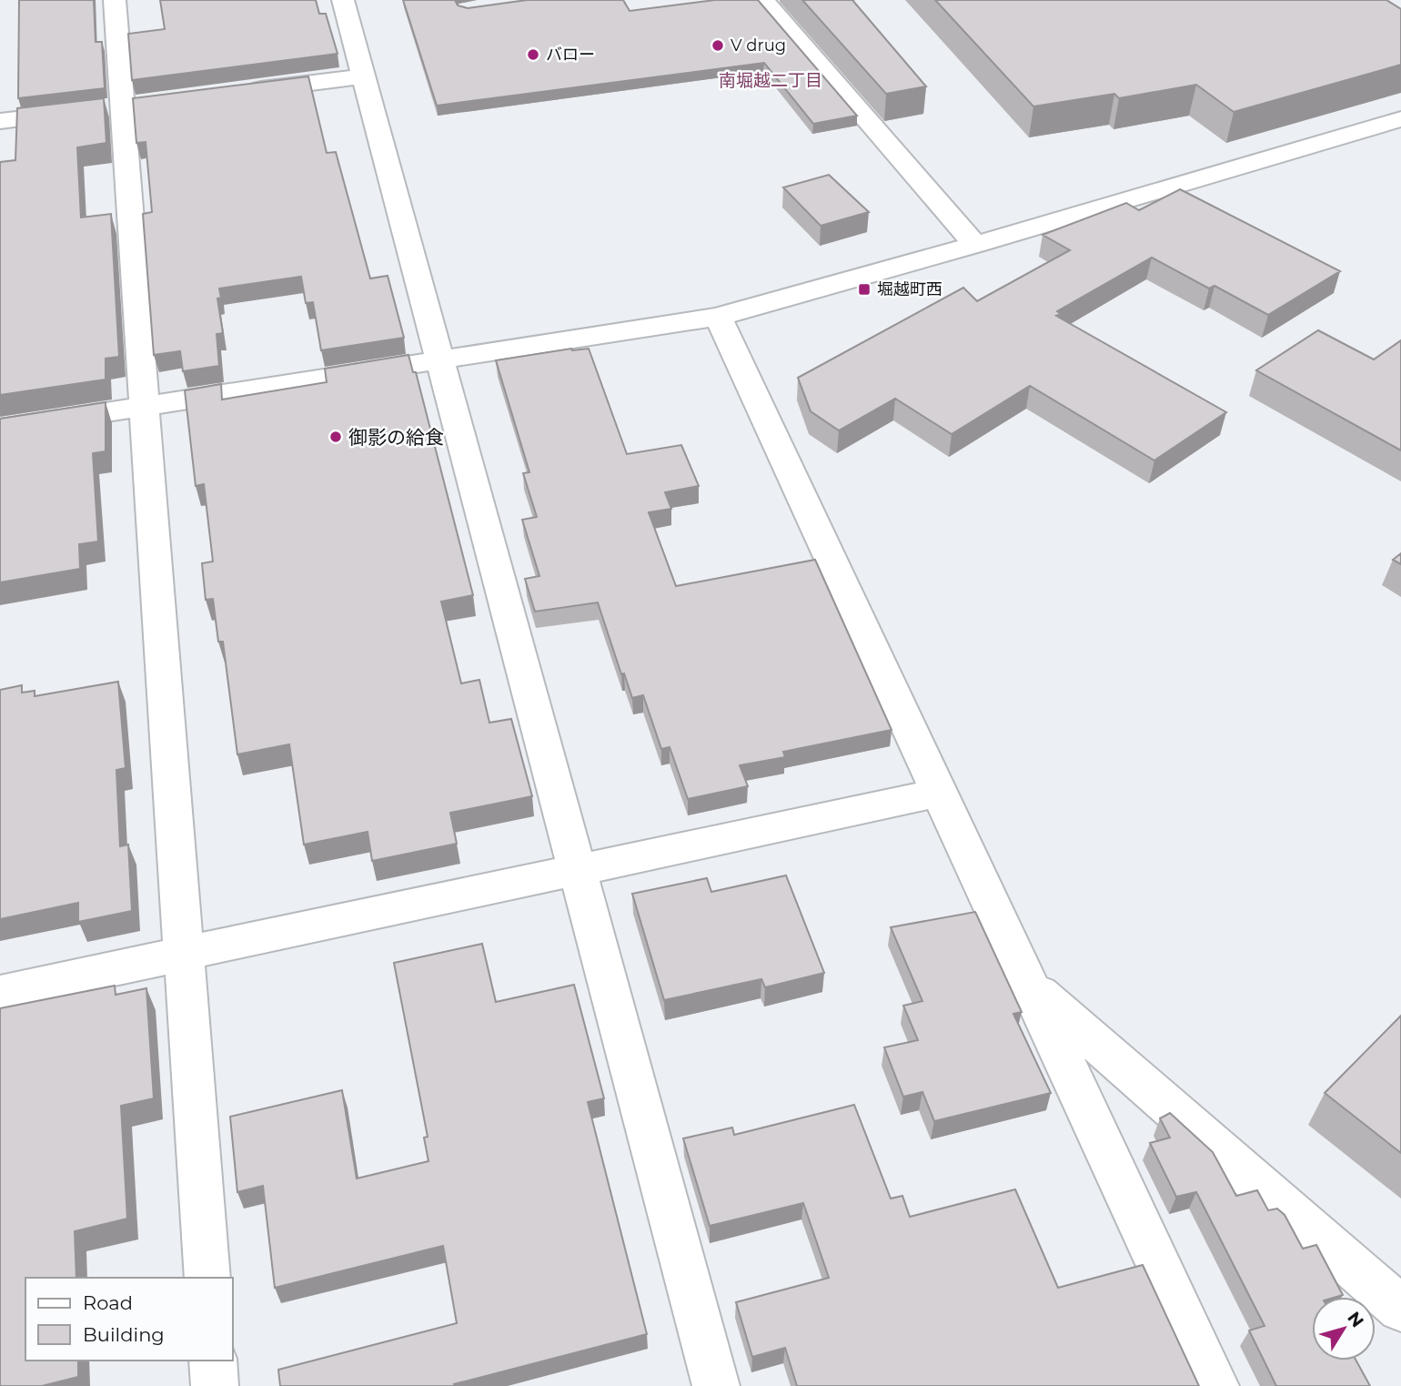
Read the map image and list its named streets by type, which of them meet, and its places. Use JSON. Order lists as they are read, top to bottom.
{
  "districts": ["南堀越二丁目"],
  "places": {
    "other": ["V drug", "バロー", "御影の給食"],
    "transit": ["堀越町西"]
  },
  "legend": ["Road", "Building"],
  "north": "top right"
}
